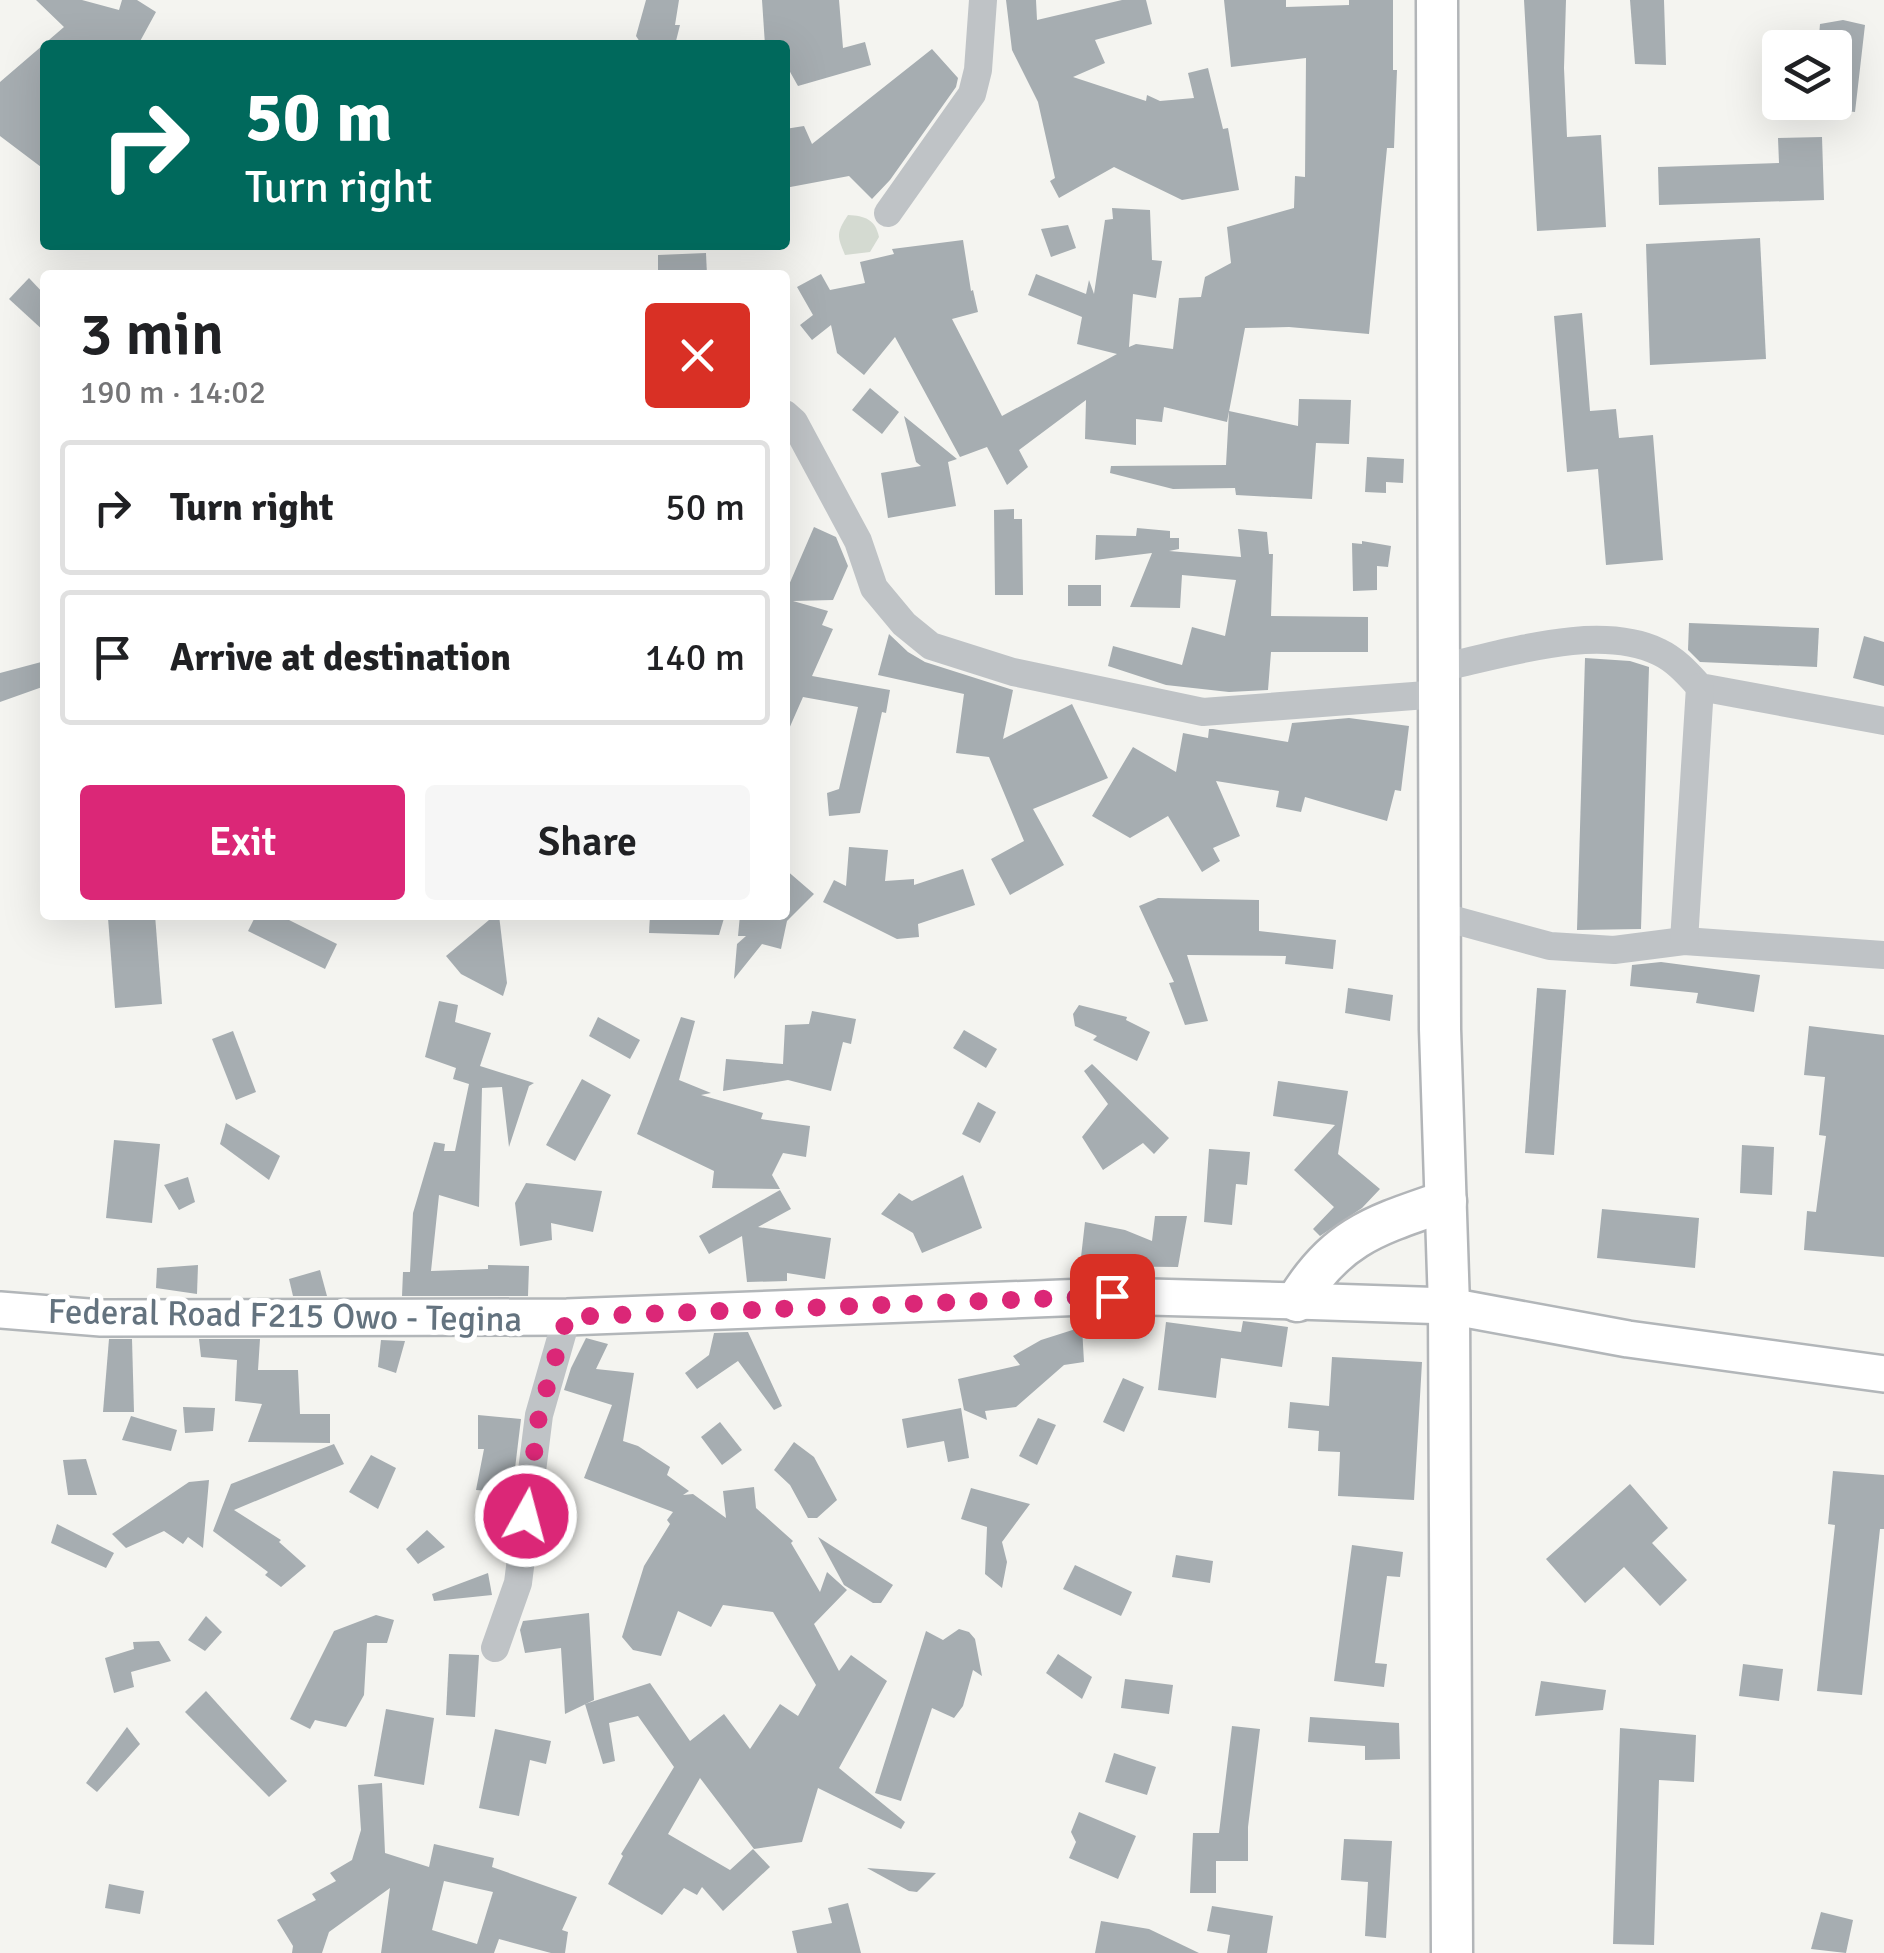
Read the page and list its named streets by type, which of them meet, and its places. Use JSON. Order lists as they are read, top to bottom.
{
  "streets": {
    "main road": ["Federal Road F215 Owo - Tegina"]
  },
  "page": {
    "turn": ["50 m", "Turn right"],
    "heading": ["3 min", "190 m · 14:02"],
    "list": [
      {
        "name": "Turn right",
        "value": "50 m"
      },
      {
        "name": "Arrive at destination",
        "value": "140 m"
      }
    ],
    "buttons": ["Exit", "Share"]
  }
}
